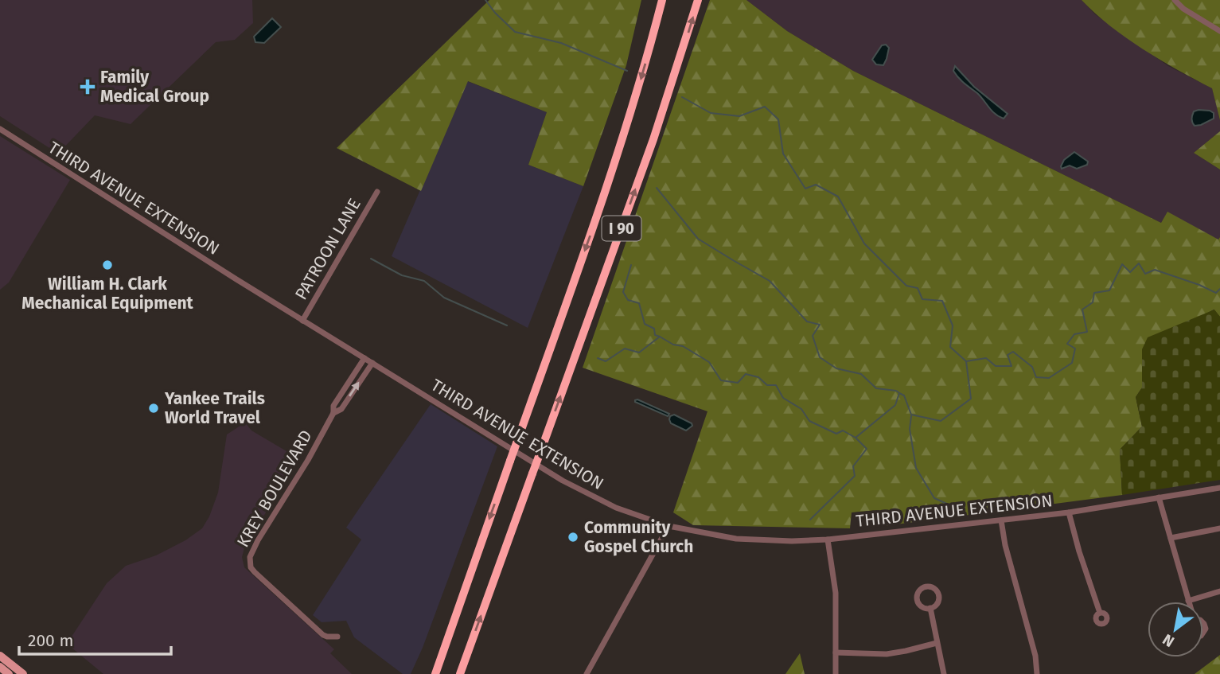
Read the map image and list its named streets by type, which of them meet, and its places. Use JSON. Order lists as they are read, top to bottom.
{
  "streets": {
    "highway": ["I 90"],
    "street": ["THIRD AVENUE EXTENSION", "PATROON LANE", "KREY BOULEVARD"]
  },
  "crossings": [
    ["THIRD AVENUE EXTENSION", "PATROON LANE"],
    ["THIRD AVENUE EXTENSION", "KREY BOULEVARD"]
  ],
  "places": {
    "health": ["Family Medical Group"],
    "other": ["William H. Clark Mechanical Equipment", "Yankee Trails World Travel", "Community Gospel Church"]
  },
  "scale_bar": "200 m",
  "north": "bottom left"
}
